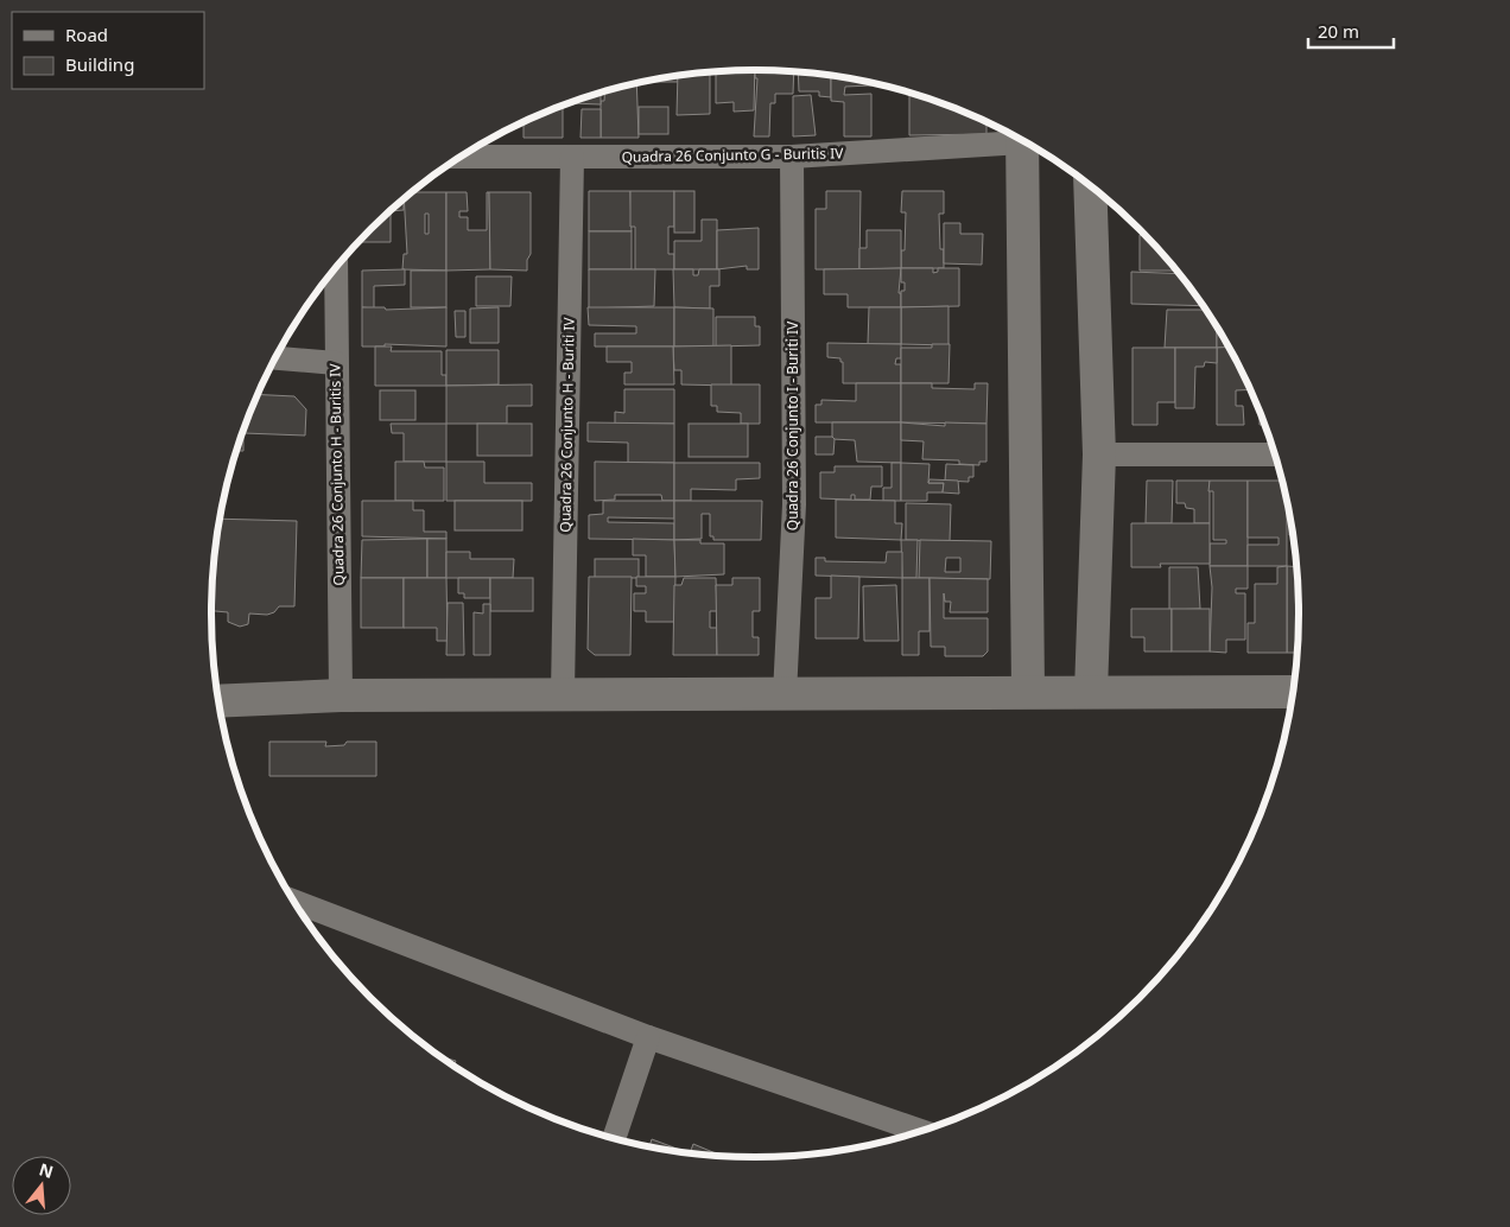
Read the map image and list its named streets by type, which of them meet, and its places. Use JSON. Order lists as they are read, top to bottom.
{
  "streets": {
    "street": [
      "Quadra 26 Conjunto G - Buritis IV",
      "Quadra 26 Conjunto H - Buriti IV",
      "Quadra 26 Conjunto I - Buriti IV",
      "Quadra 26 Conjunto H - Buritis IV"
    ]
  },
  "crossings": [
    ["Quadra 26 Conjunto G - Buritis IV", "Quadra 26 Conjunto H - Buriti IV"],
    ["Quadra 26 Conjunto G - Buritis IV", "Quadra 26 Conjunto I - Buriti IV"]
  ],
  "legend": ["Road", "Building"],
  "scale_bar": "20 m",
  "north": "top"
}
